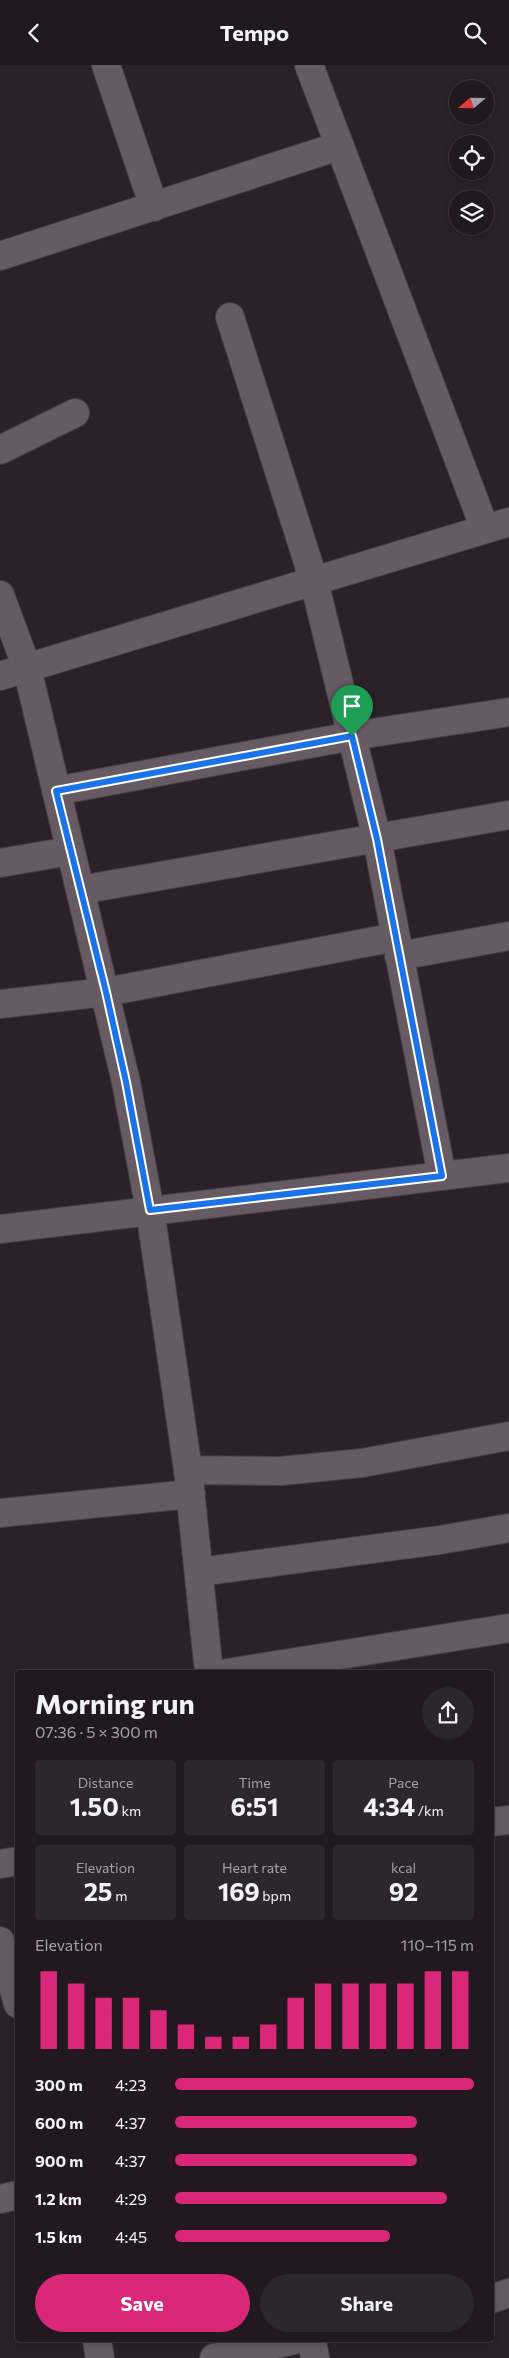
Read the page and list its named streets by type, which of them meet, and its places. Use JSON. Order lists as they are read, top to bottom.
{
  "north": "left",
  "page": {
    "header": "Tempo",
    "heading": ["Morning run", "07:36 · 5 × 300 m"],
    "stats": [
      ["Distance", "1.50 km"],
      ["Time", "6:51"],
      ["Pace", "4:34 /km"],
      ["Elevation", "25 m"],
      ["Heart rate", "169 bpm"],
      ["kcal", "92"]
    ],
    "chart": ["Elevation", "110–115 m"],
    "list": [
      {
        "name": "300 m",
        "note": "4:23"
      },
      {
        "name": "600 m",
        "note": "4:37"
      },
      {
        "name": "900 m",
        "note": "4:37"
      },
      {
        "name": "1.2 km",
        "note": "4:29"
      },
      {
        "name": "1.5 km",
        "note": "4:45"
      }
    ],
    "buttons": ["Save", "Share"]
  }
}
